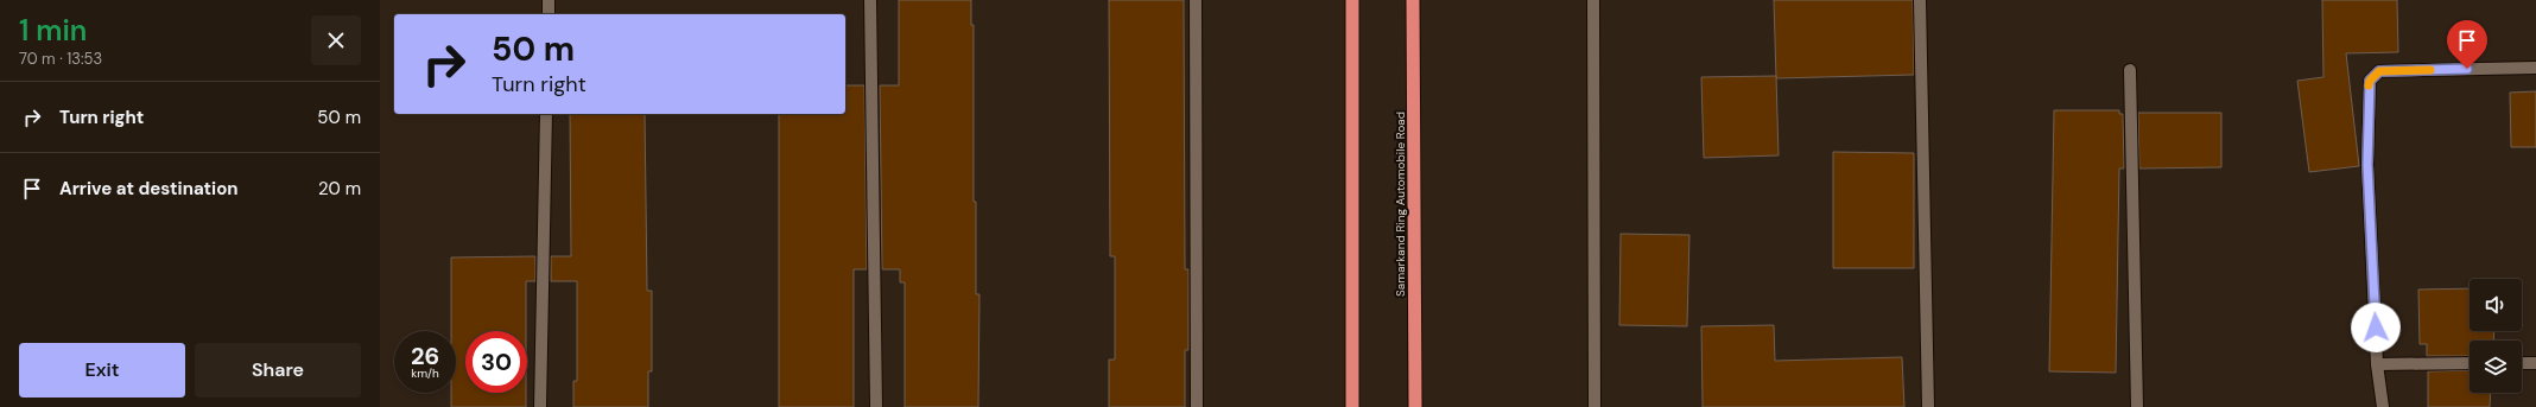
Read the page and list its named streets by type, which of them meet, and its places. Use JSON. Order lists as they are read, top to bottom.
{
  "streets": {
    "highway": ["Samarkand Ring Automobile Road"]
  },
  "page": {
    "heading": ["1 min", "70 m · 13:53"],
    "turn": ["50 m", "Turn right"],
    "list": [
      {
        "name": "Turn right",
        "value": "50 m"
      },
      {
        "name": "Arrive at destination",
        "value": "20 m"
      }
    ],
    "speed": "26 km/h",
    "limit": "30",
    "buttons": ["Exit", "Share"]
  }
}
